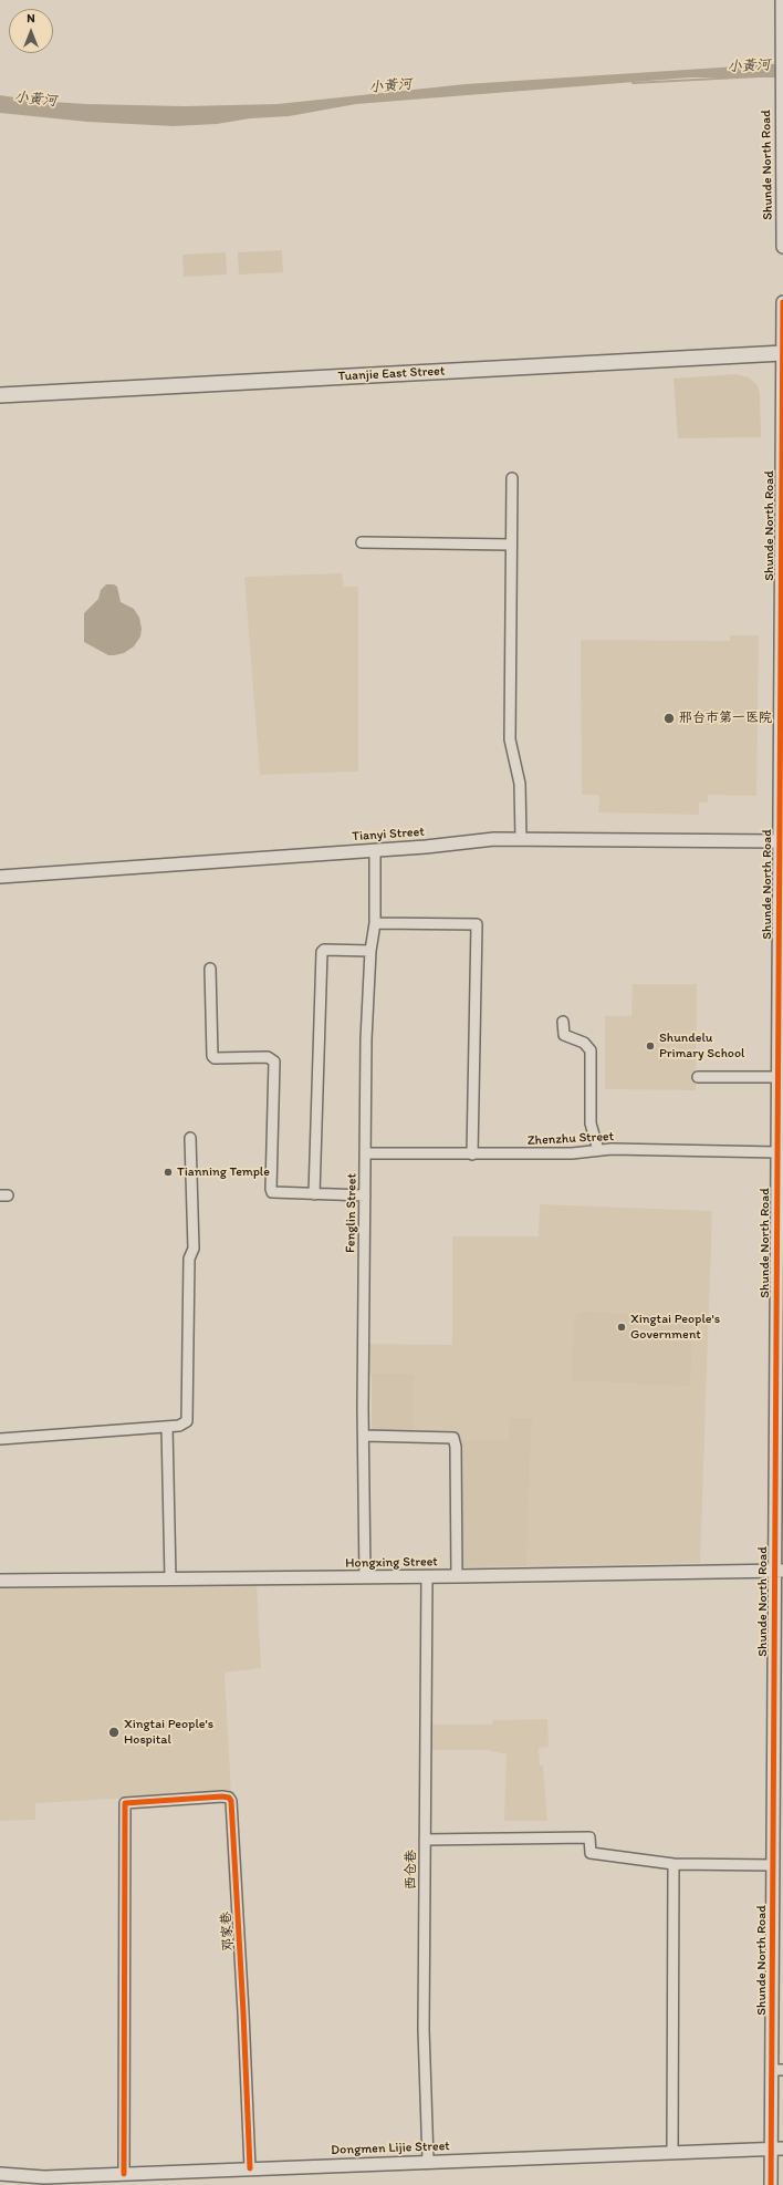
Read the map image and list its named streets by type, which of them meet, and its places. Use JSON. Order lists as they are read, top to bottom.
{
  "streets": {
    "main road": ["Tuanjie East Street"],
    "street": [
      "Shunde North Road",
      "Tianyi Street",
      "Zhenzhu Street",
      "Fenglin Street",
      "Hongxing Street",
      "西仓巷",
      "邓家巷",
      "Dongmen Lijie Street"
    ]
  },
  "crossings": [
    ["Shunde North Road", "Tuanjie East Street"],
    ["Shunde North Road", "Tianyi Street"],
    ["Shunde North Road", "Zhenzhu Street"],
    ["Shunde North Road", "Hongxing Street"],
    ["Shunde North Road", "Dongmen Lijie Street"],
    ["Tianyi Street", "Fenglin Street"],
    ["Zhenzhu Street", "Fenglin Street"],
    ["Fenglin Street", "Hongxing Street"],
    ["Hongxing Street", "西仓巷"],
    ["西仓巷", "Dongmen Lijie Street"],
    ["邓家巷", "Dongmen Lijie Street"]
  ],
  "water": ["小黄河"],
  "places": [
    "邢台市第一医院",
    "Shundelu Primary School",
    "Tianning Temple",
    "Xingtai People's Government",
    "Xingtai People's Hospital"
  ],
  "north": "top"
}
